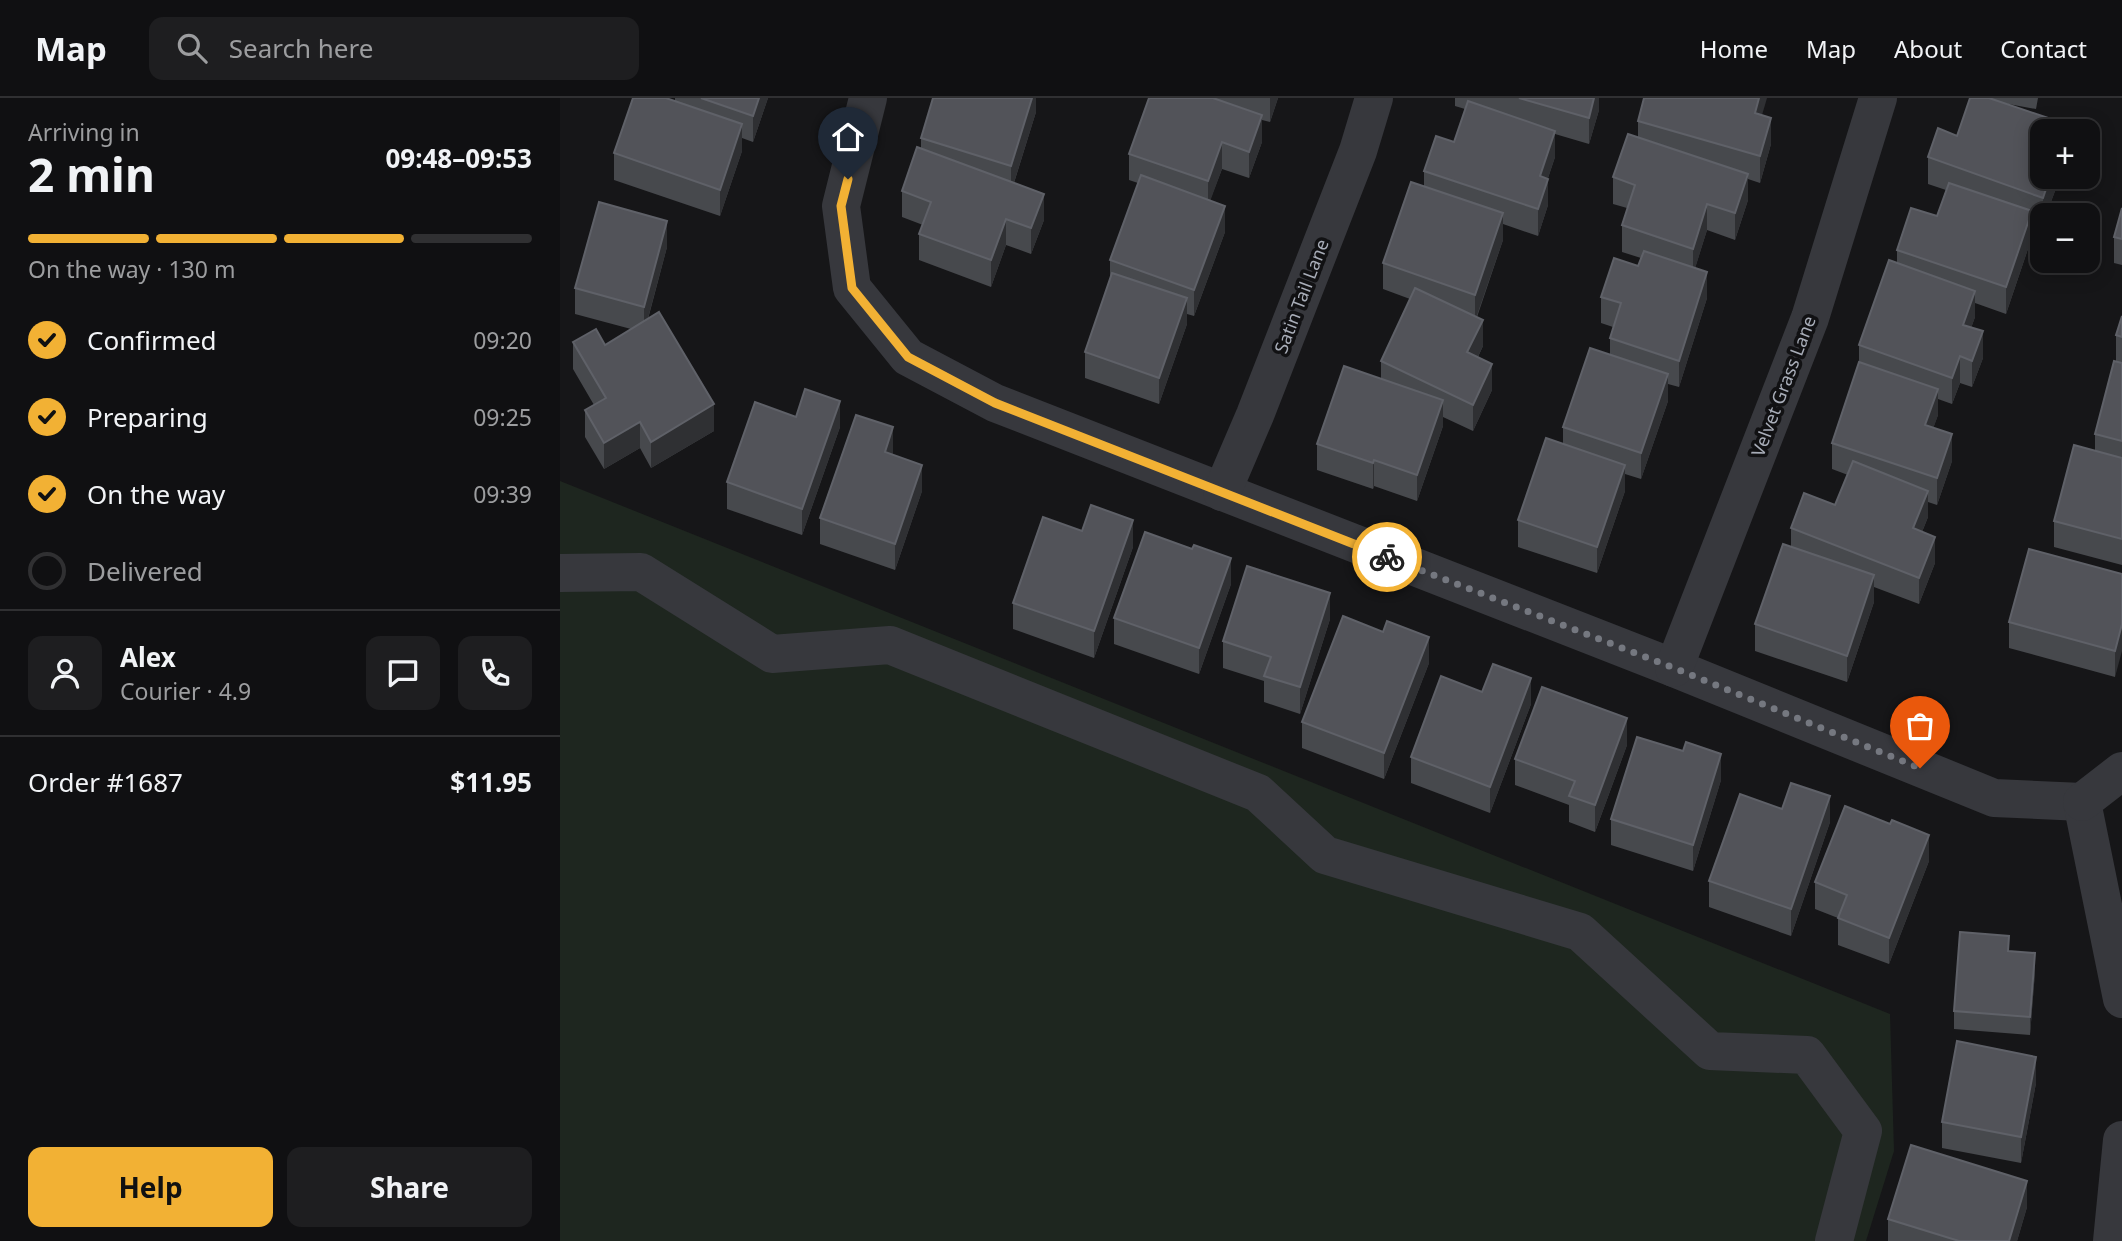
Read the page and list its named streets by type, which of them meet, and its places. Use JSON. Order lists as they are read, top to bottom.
{
  "streets": {
    "street": ["Satin Tail Lane", "Velvet Grass Lane"]
  },
  "page": {
    "header": "Map",
    "search": "Search here",
    "nav": [
      "Home",
      "Map",
      "About",
      "Contact"
    ],
    "heading": ["2 min", "Arriving in", "09:48–09:53"],
    "panel": [
      "Alex",
      "Courier · 4.9",
      "Order #1687",
      "$11.95"
    ],
    "map_buttons": ["+", "−"],
    "bar": "On the way · 130 m",
    "list": [
      ["Confirmed", "09:20"],
      ["Preparing", "09:25"],
      ["On the way", "09:39"],
      "Delivered"
    ],
    "buttons": ["Help", "Share"]
  }
}
